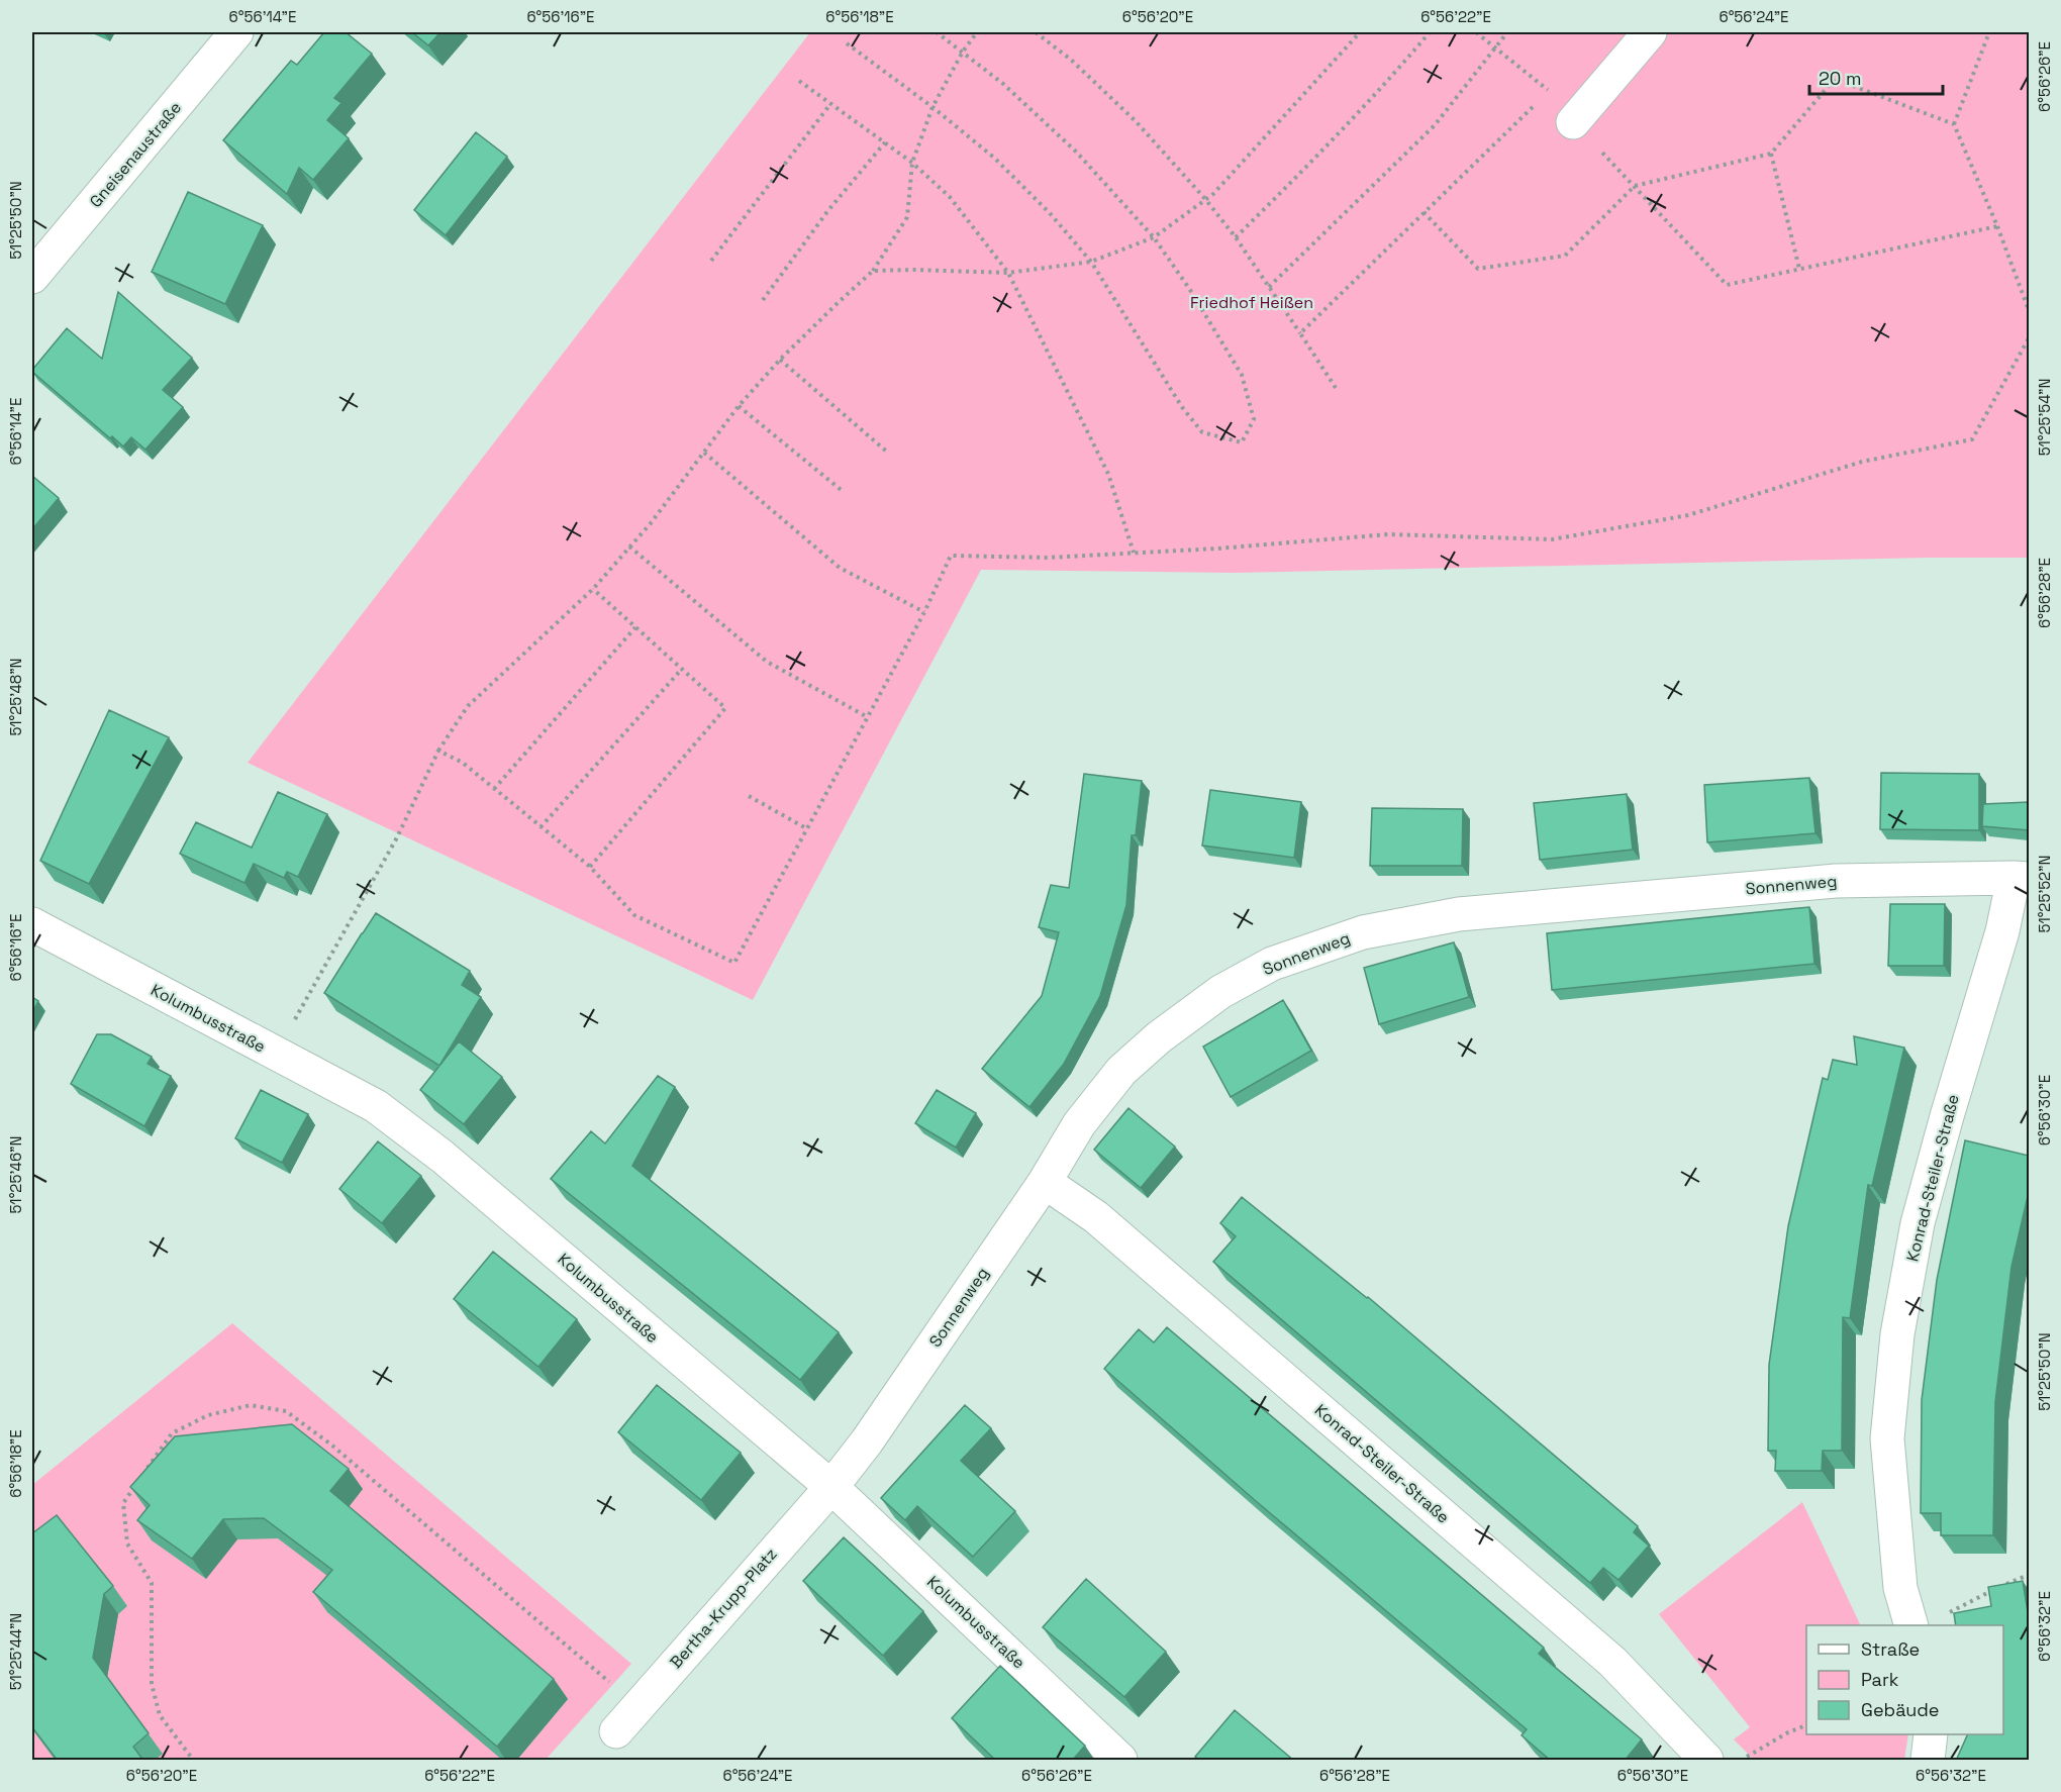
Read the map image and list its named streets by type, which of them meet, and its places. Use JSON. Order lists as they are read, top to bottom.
{
  "streets": {
    "street": [
      "Gneisenaustraße",
      "Sonnenweg",
      "Kolumbusstraße",
      "Konrad-Steiler-Straße",
      "Bertha-Krupp-Platz"
    ]
  },
  "crossings": [
    ["Sonnenweg", "Kolumbusstraße"],
    ["Sonnenweg", "Konrad-Steiler-Straße"],
    ["Sonnenweg", "Bertha-Krupp-Platz"],
    ["Kolumbusstraße", "Bertha-Krupp-Platz"]
  ],
  "parks": ["Friedhof Heißen"],
  "legend": ["Straße", "Park", "Gebäude"],
  "scale_bar": "20 m",
  "coordinates": [
    "6°56'14\"E",
    "6°56'16\"E",
    "6°56'18\"E",
    "6°56'20\"E",
    "6°56'22\"E",
    "6°56'24\"E",
    "6°56'26\"E",
    "51°25'50\"N",
    "51°25'54\"N",
    "6°56'28\"E",
    "51°25'48\"N",
    "51°25'52\"N",
    "6°56'30\"E",
    "51°25'46\"N",
    "6°56'32\"E",
    "51°25'44\"N"
  ]
}
